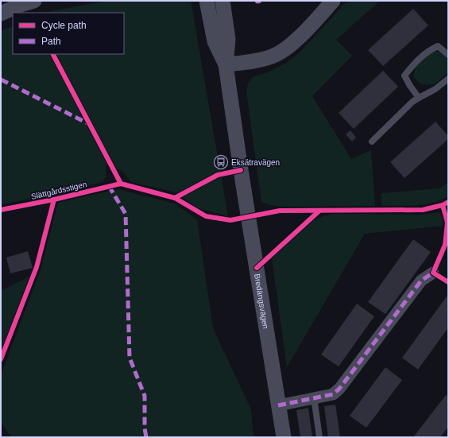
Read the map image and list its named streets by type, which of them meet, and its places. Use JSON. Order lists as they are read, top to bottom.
{
  "streets": {
    "street": ["Bredängsvägen"],
    "cycle path": ["Slättgårdsstigen"]
  },
  "places": {
    "bus stop": ["Eksätravägen"]
  },
  "legend": ["Cycle path", "Path"]
}
